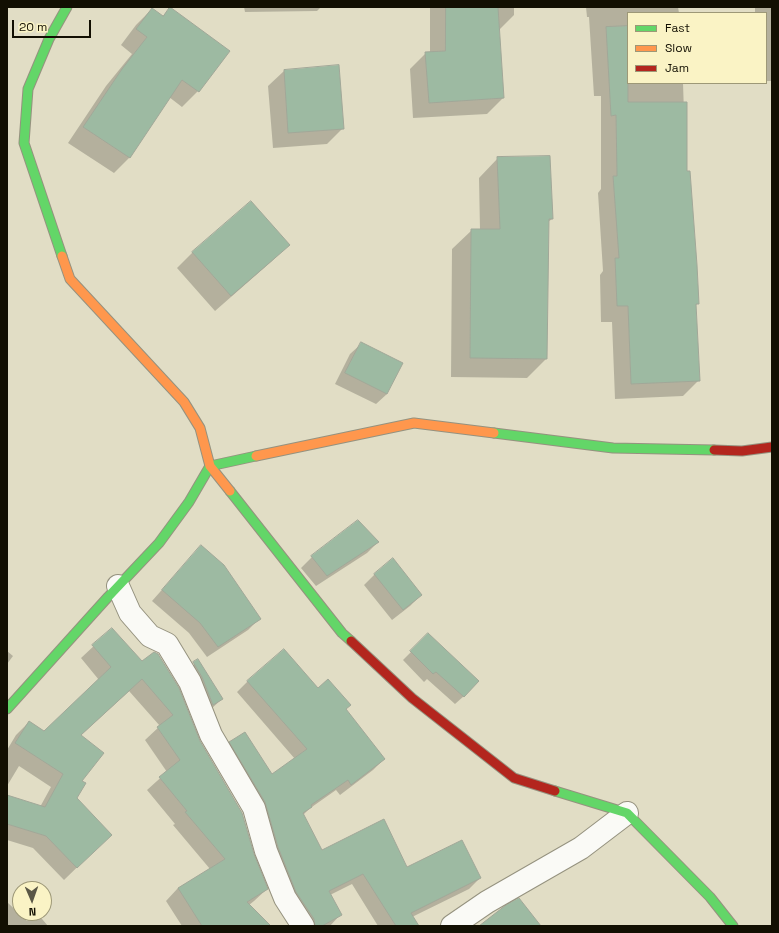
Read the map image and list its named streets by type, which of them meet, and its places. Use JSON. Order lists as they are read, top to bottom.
{
  "legend": ["Fast", "Slow", "Jam"],
  "scale_bar": "20 m",
  "north": "bottom"
}
